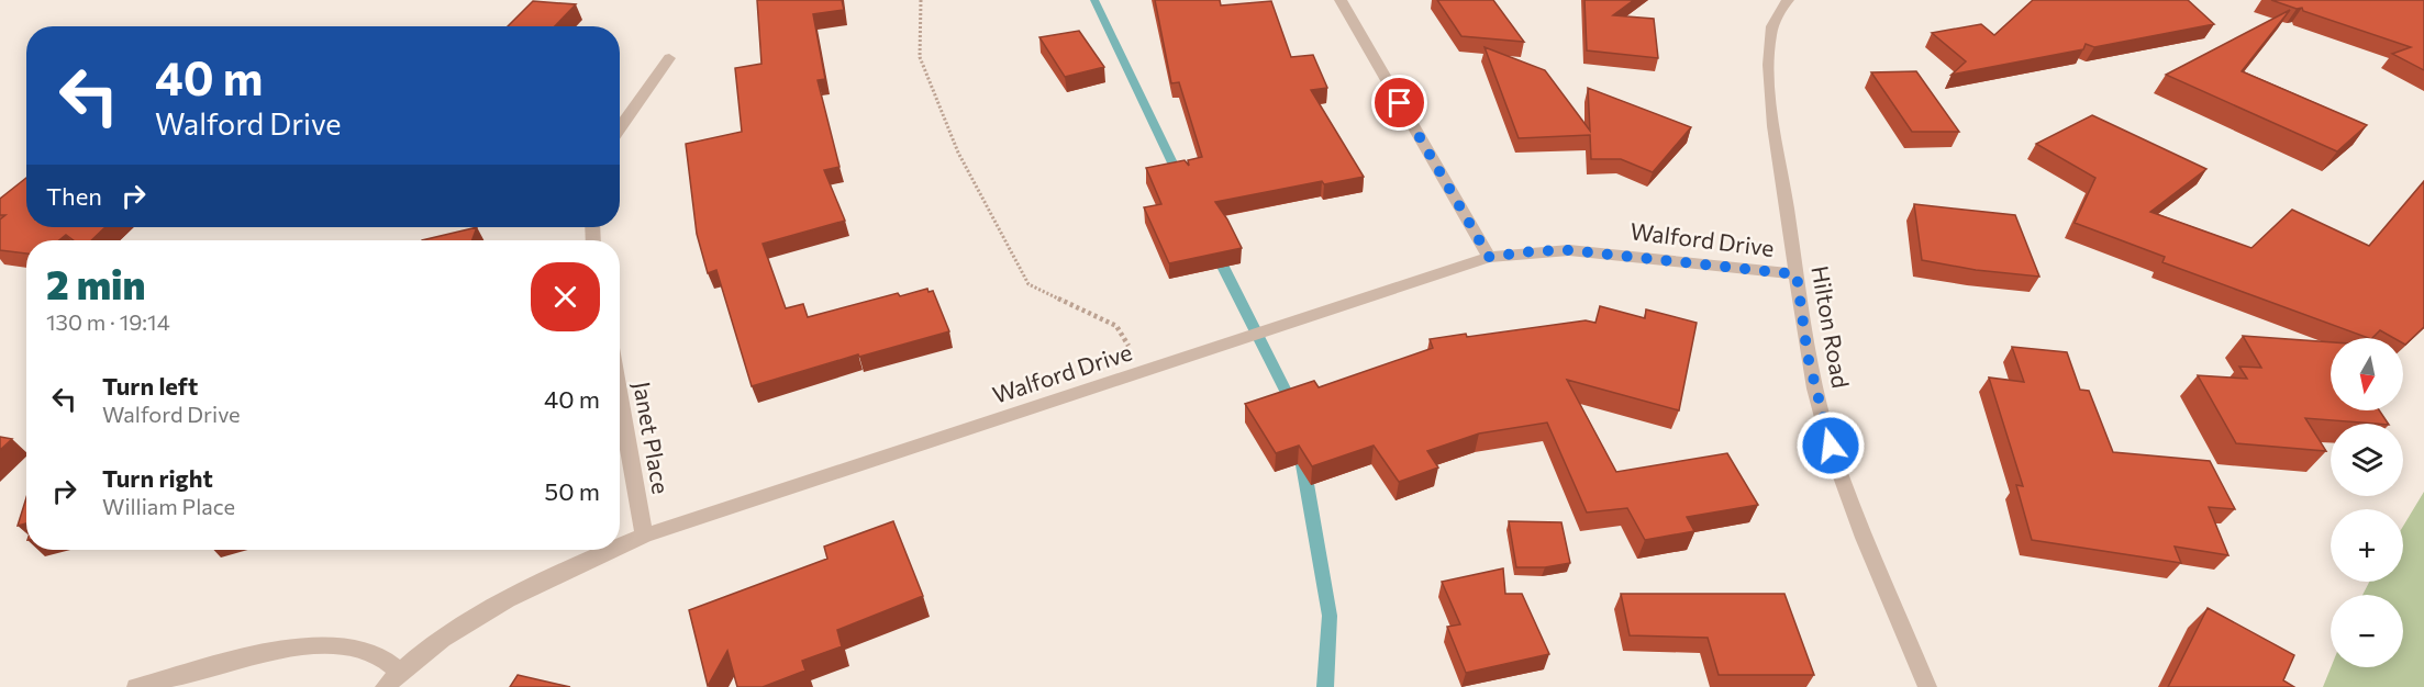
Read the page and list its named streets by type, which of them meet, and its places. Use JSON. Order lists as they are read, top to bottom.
{
  "streets": {
    "street": ["Walford Drive", "Hilton Road", "Janet Place"]
  },
  "crossings": [
    ["Walford Drive", "Hilton Road"],
    ["Walford Drive", "Janet Place"]
  ],
  "north": "bottom",
  "page": {
    "turn": ["40 m", "Walford Drive"],
    "then": "Then",
    "heading": ["2 min", "130 m · 19:14"],
    "map_buttons": ["+", "−"],
    "list": [
      {
        "name": "Turn left",
        "note": "Walford Drive",
        "value": "40 m"
      },
      {
        "name": "Turn right",
        "note": "William Place",
        "value": "50 m"
      }
    ]
  }
}
